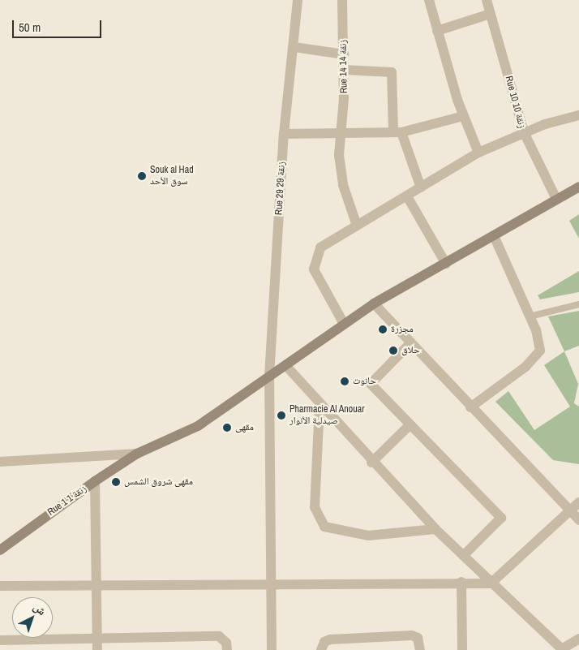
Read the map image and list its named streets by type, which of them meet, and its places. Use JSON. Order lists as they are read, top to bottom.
{
  "streets": {
    "street": [
      "Rue 14 زنقة 14",
      "Rue 10 زنقة 10",
      "Rue 29 زنقة 29",
      "Rue 1 زنقة 1"
    ]
  },
  "crossings": [
    ["Rue 10 زنقة 10", "Rue 1 زنقة 1"],
    ["Rue 29 زنقة 29", "Rue 1 زنقة 1"]
  ],
  "places": [
    "Souk al Had سوق الأحد",
    "مجزرة",
    "حلاق",
    "حانوت",
    "Pharmacie Al Anouar صيدلية الأنوار",
    "مقهى",
    "مقهى شروق الشمس"
  ],
  "scale_bar": "50 m",
  "north": "top right"
}
